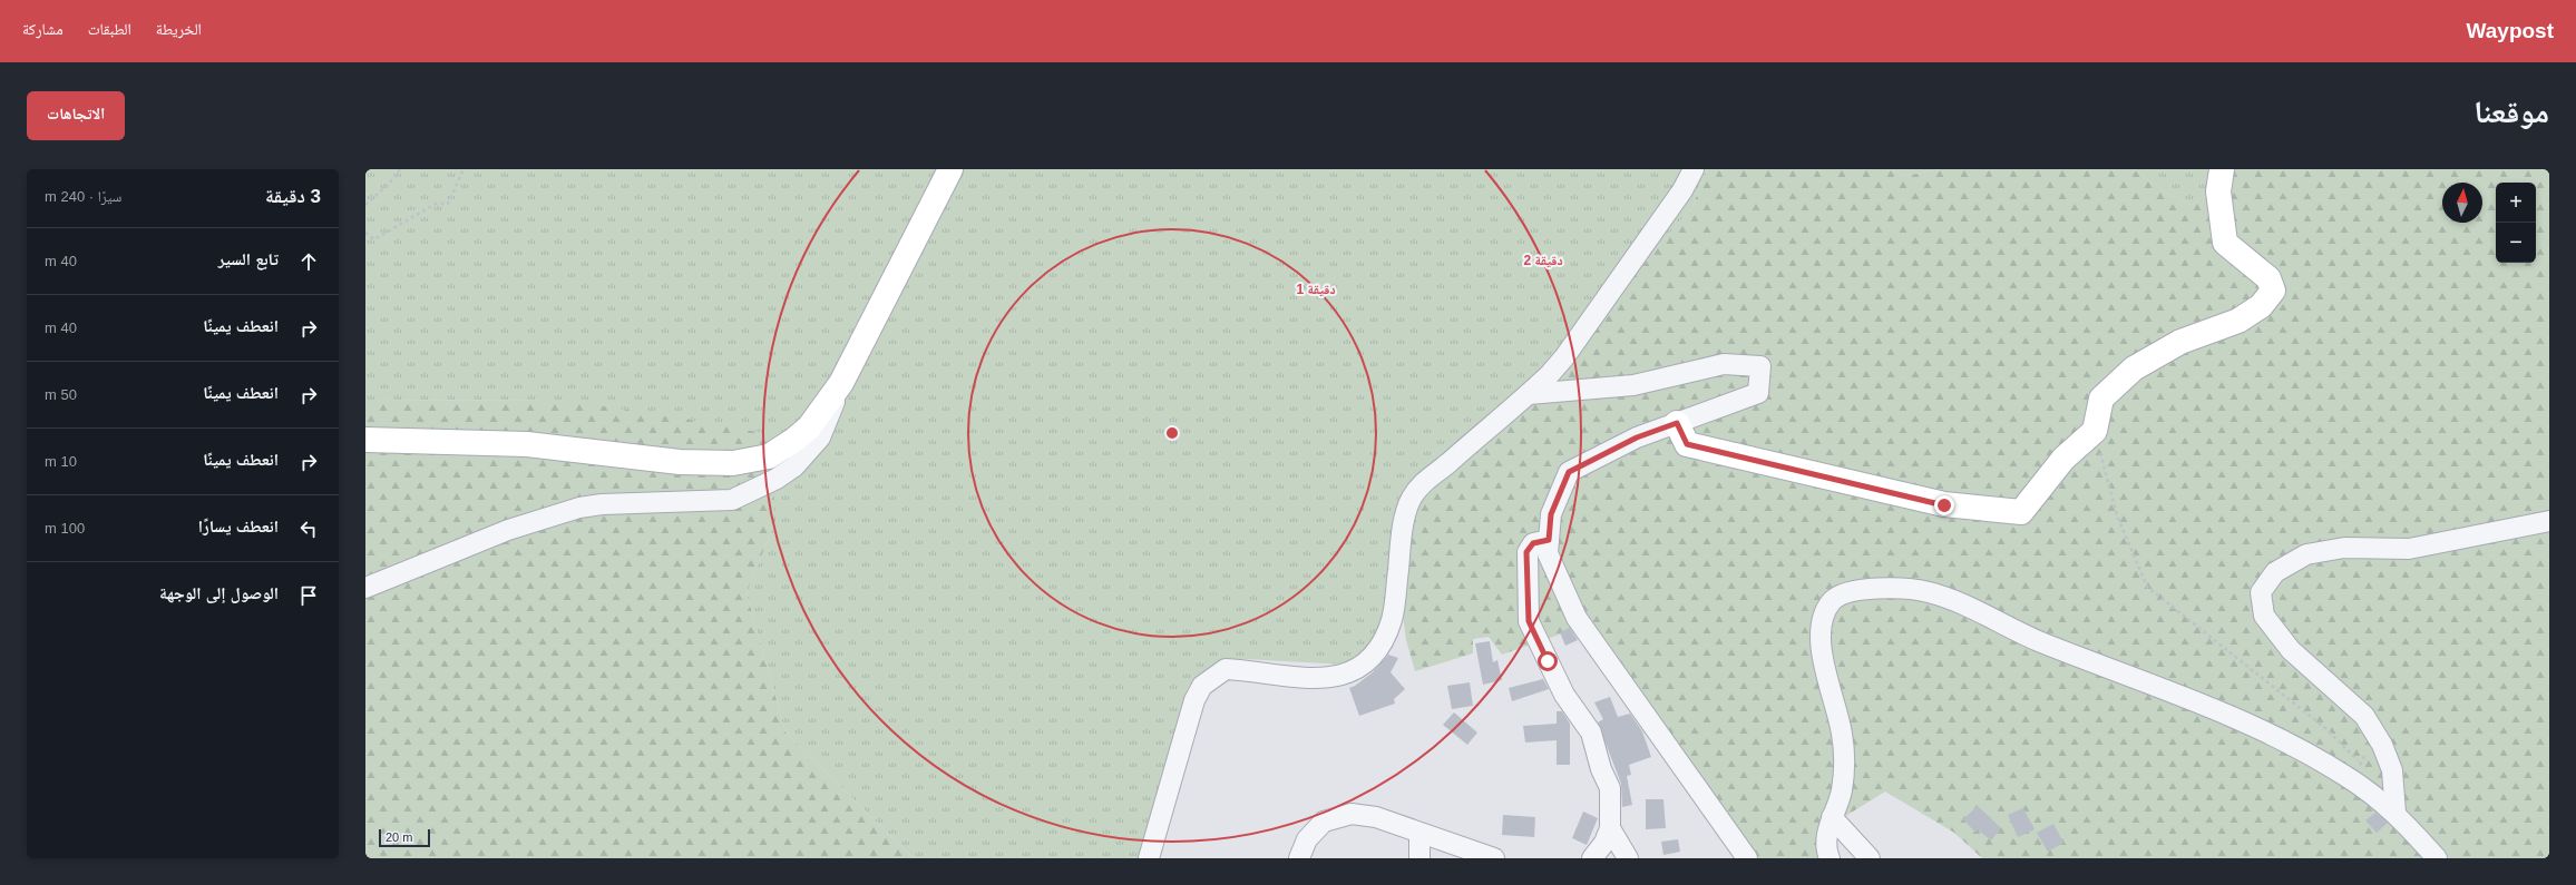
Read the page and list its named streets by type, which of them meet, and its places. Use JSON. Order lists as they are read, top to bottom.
{
  "scale_bar": "20 m",
  "north": "top",
  "page": {
    "header": "Waypost",
    "nav": ["الخريطة", "الطبقات", "مشاركة"],
    "title": "موقعنا",
    "buttons": "الاتجاهات",
    "heading": ["3 دقيقة", "سيرًا · 240 m"],
    "map_buttons": ["+", "−"],
    "list": [
      ["تابع السير", "40 m"],
      ["انعطف يمينًا", "40 m"],
      ["انعطف يمينًا", "50 m"],
      ["انعطف يمينًا", "10 m"],
      ["انعطف يسارًا", "100 m"],
      "الوصول إلى الوجهة"
    ],
    "scale": "20 m"
  },
  "rings": ["2 دقيقة", "1 دقيقة"]
}
